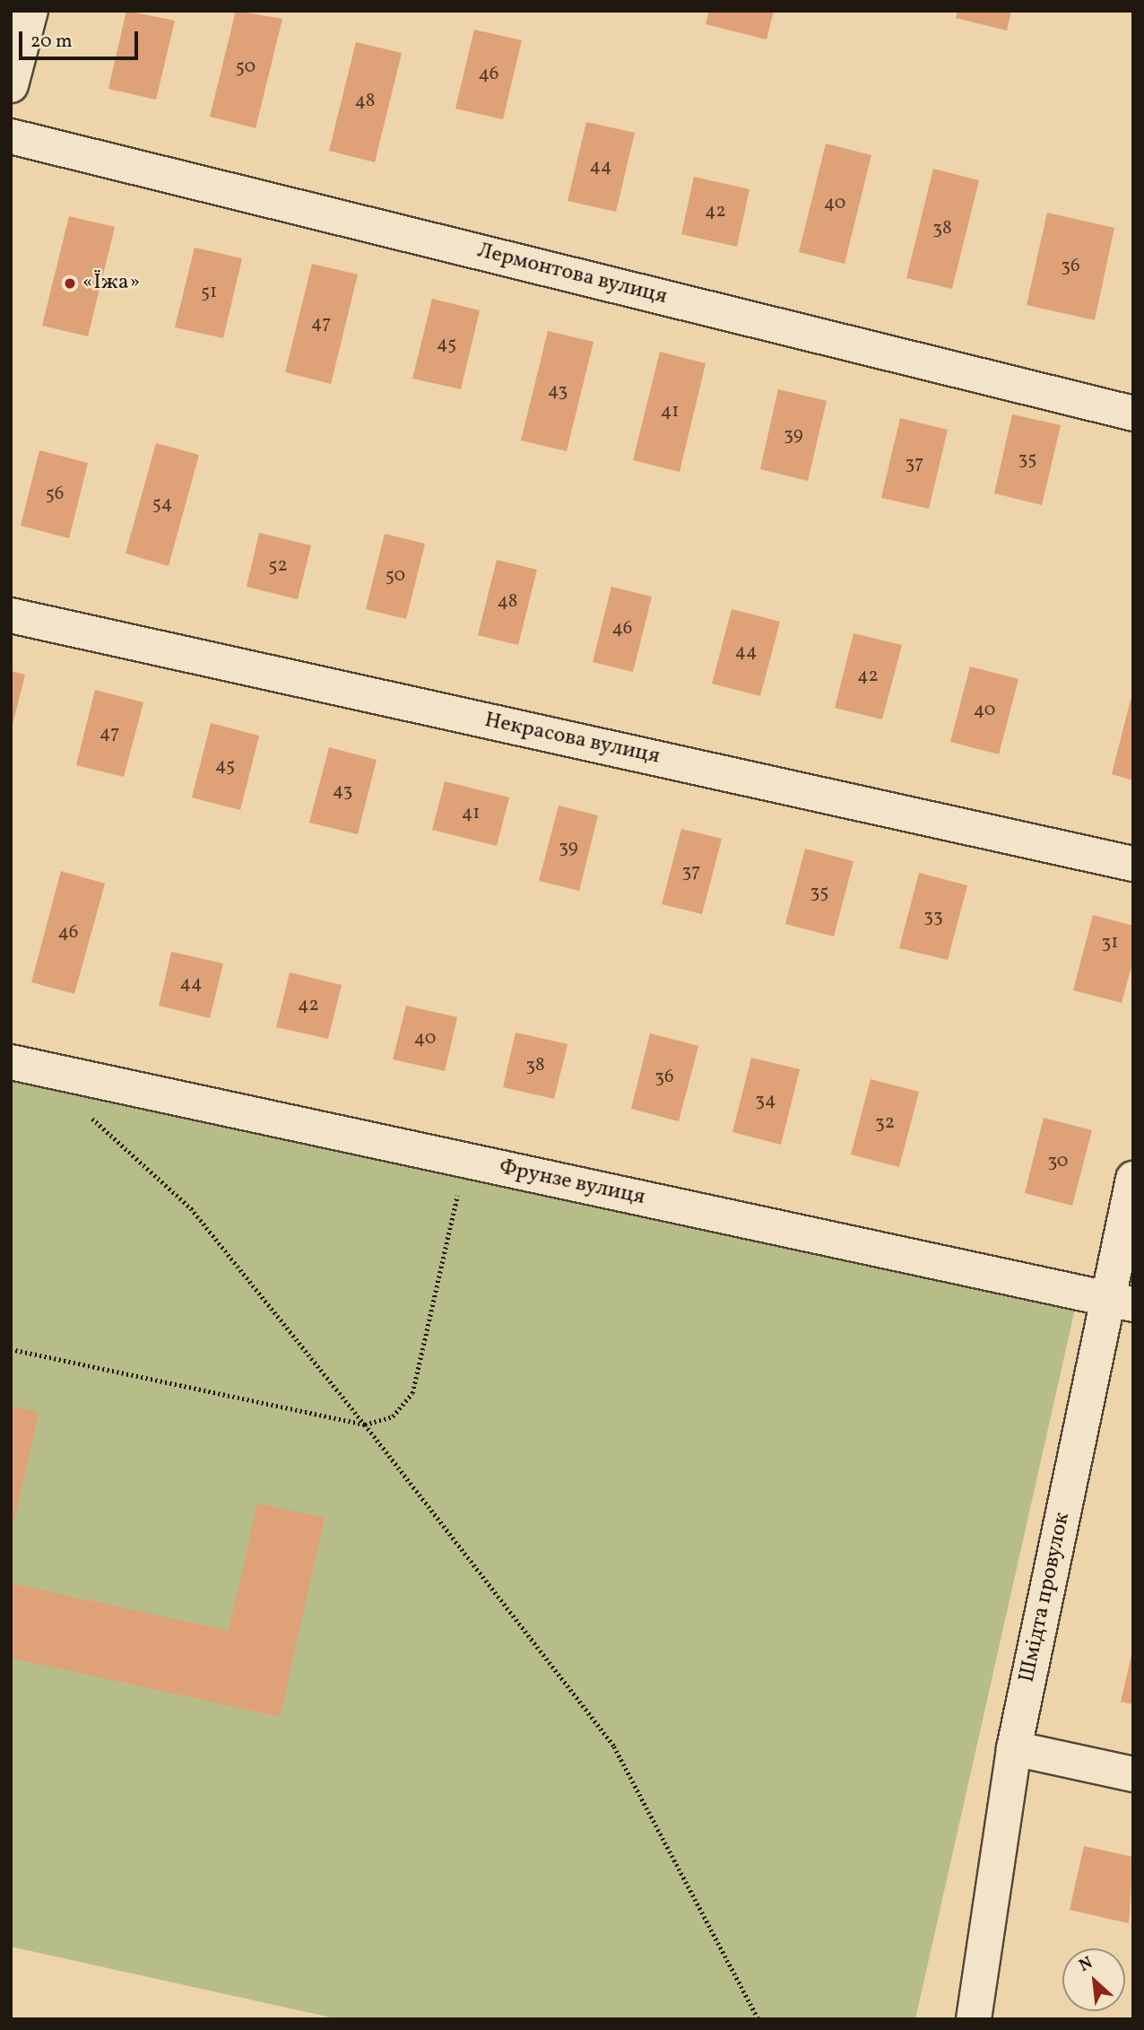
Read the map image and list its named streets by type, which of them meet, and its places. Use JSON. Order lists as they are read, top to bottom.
{
  "streets": {
    "street": [
      "Лермонтова вулиця",
      "Некрасова вулиця",
      "Фрунзе вулиця",
      "Шмідта провулок"
    ]
  },
  "crossings": [
    ["Фрунзе вулиця", "Шмідта провулок"]
  ],
  "places": ["«Їжа»"],
  "house_numbers": [
    "50",
    "46",
    "48",
    "44",
    "40",
    "42",
    "38",
    "36",
    "51",
    "47",
    "45",
    "43",
    "41",
    "39",
    "35",
    "37",
    "56",
    "54",
    "52",
    "50",
    "48",
    "46",
    "44",
    "42",
    "40",
    "47",
    "45",
    "43",
    "41",
    "39",
    "37",
    "35",
    "33",
    "46",
    "31",
    "44",
    "42",
    "40",
    "38",
    "36",
    "34",
    "32",
    "30"
  ],
  "scale_bar": "20 m",
  "north": "top left"
}
